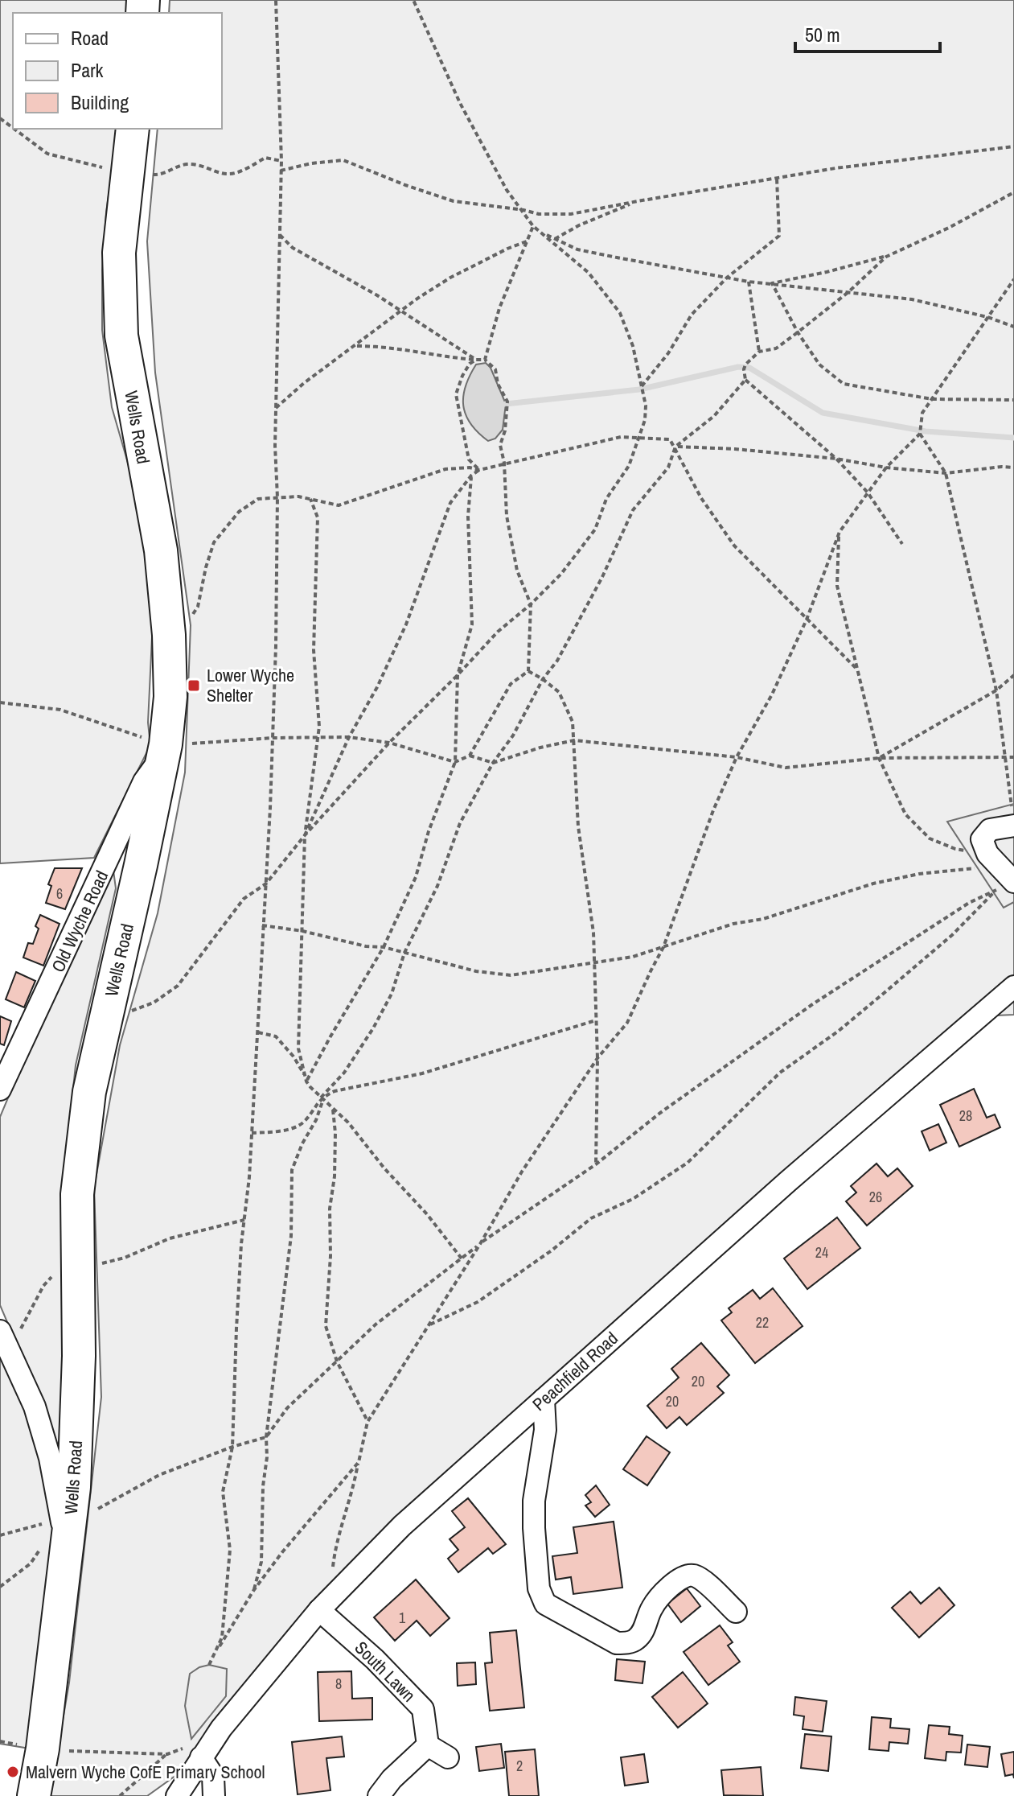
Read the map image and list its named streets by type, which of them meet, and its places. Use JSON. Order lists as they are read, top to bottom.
{
  "streets": {
    "highway": ["Wells Road"],
    "street": ["Old Wyche Road", "Peachfield Road", "South Lawn"]
  },
  "crossings": [
    ["Wells Road", "Old Wyche Road"],
    ["Peachfield Road", "South Lawn"]
  ],
  "places": {
    "transit": ["Lower Wyche Shelter"],
    "other": ["Malvern Wyche CofE Primary School"]
  },
  "house_numbers": [
    "6",
    "28",
    "26",
    "24",
    "22",
    "20",
    "20",
    "1",
    "8",
    "2"
  ],
  "legend": ["Road", "Park", "Building"],
  "scale_bar": "50 m"
}
